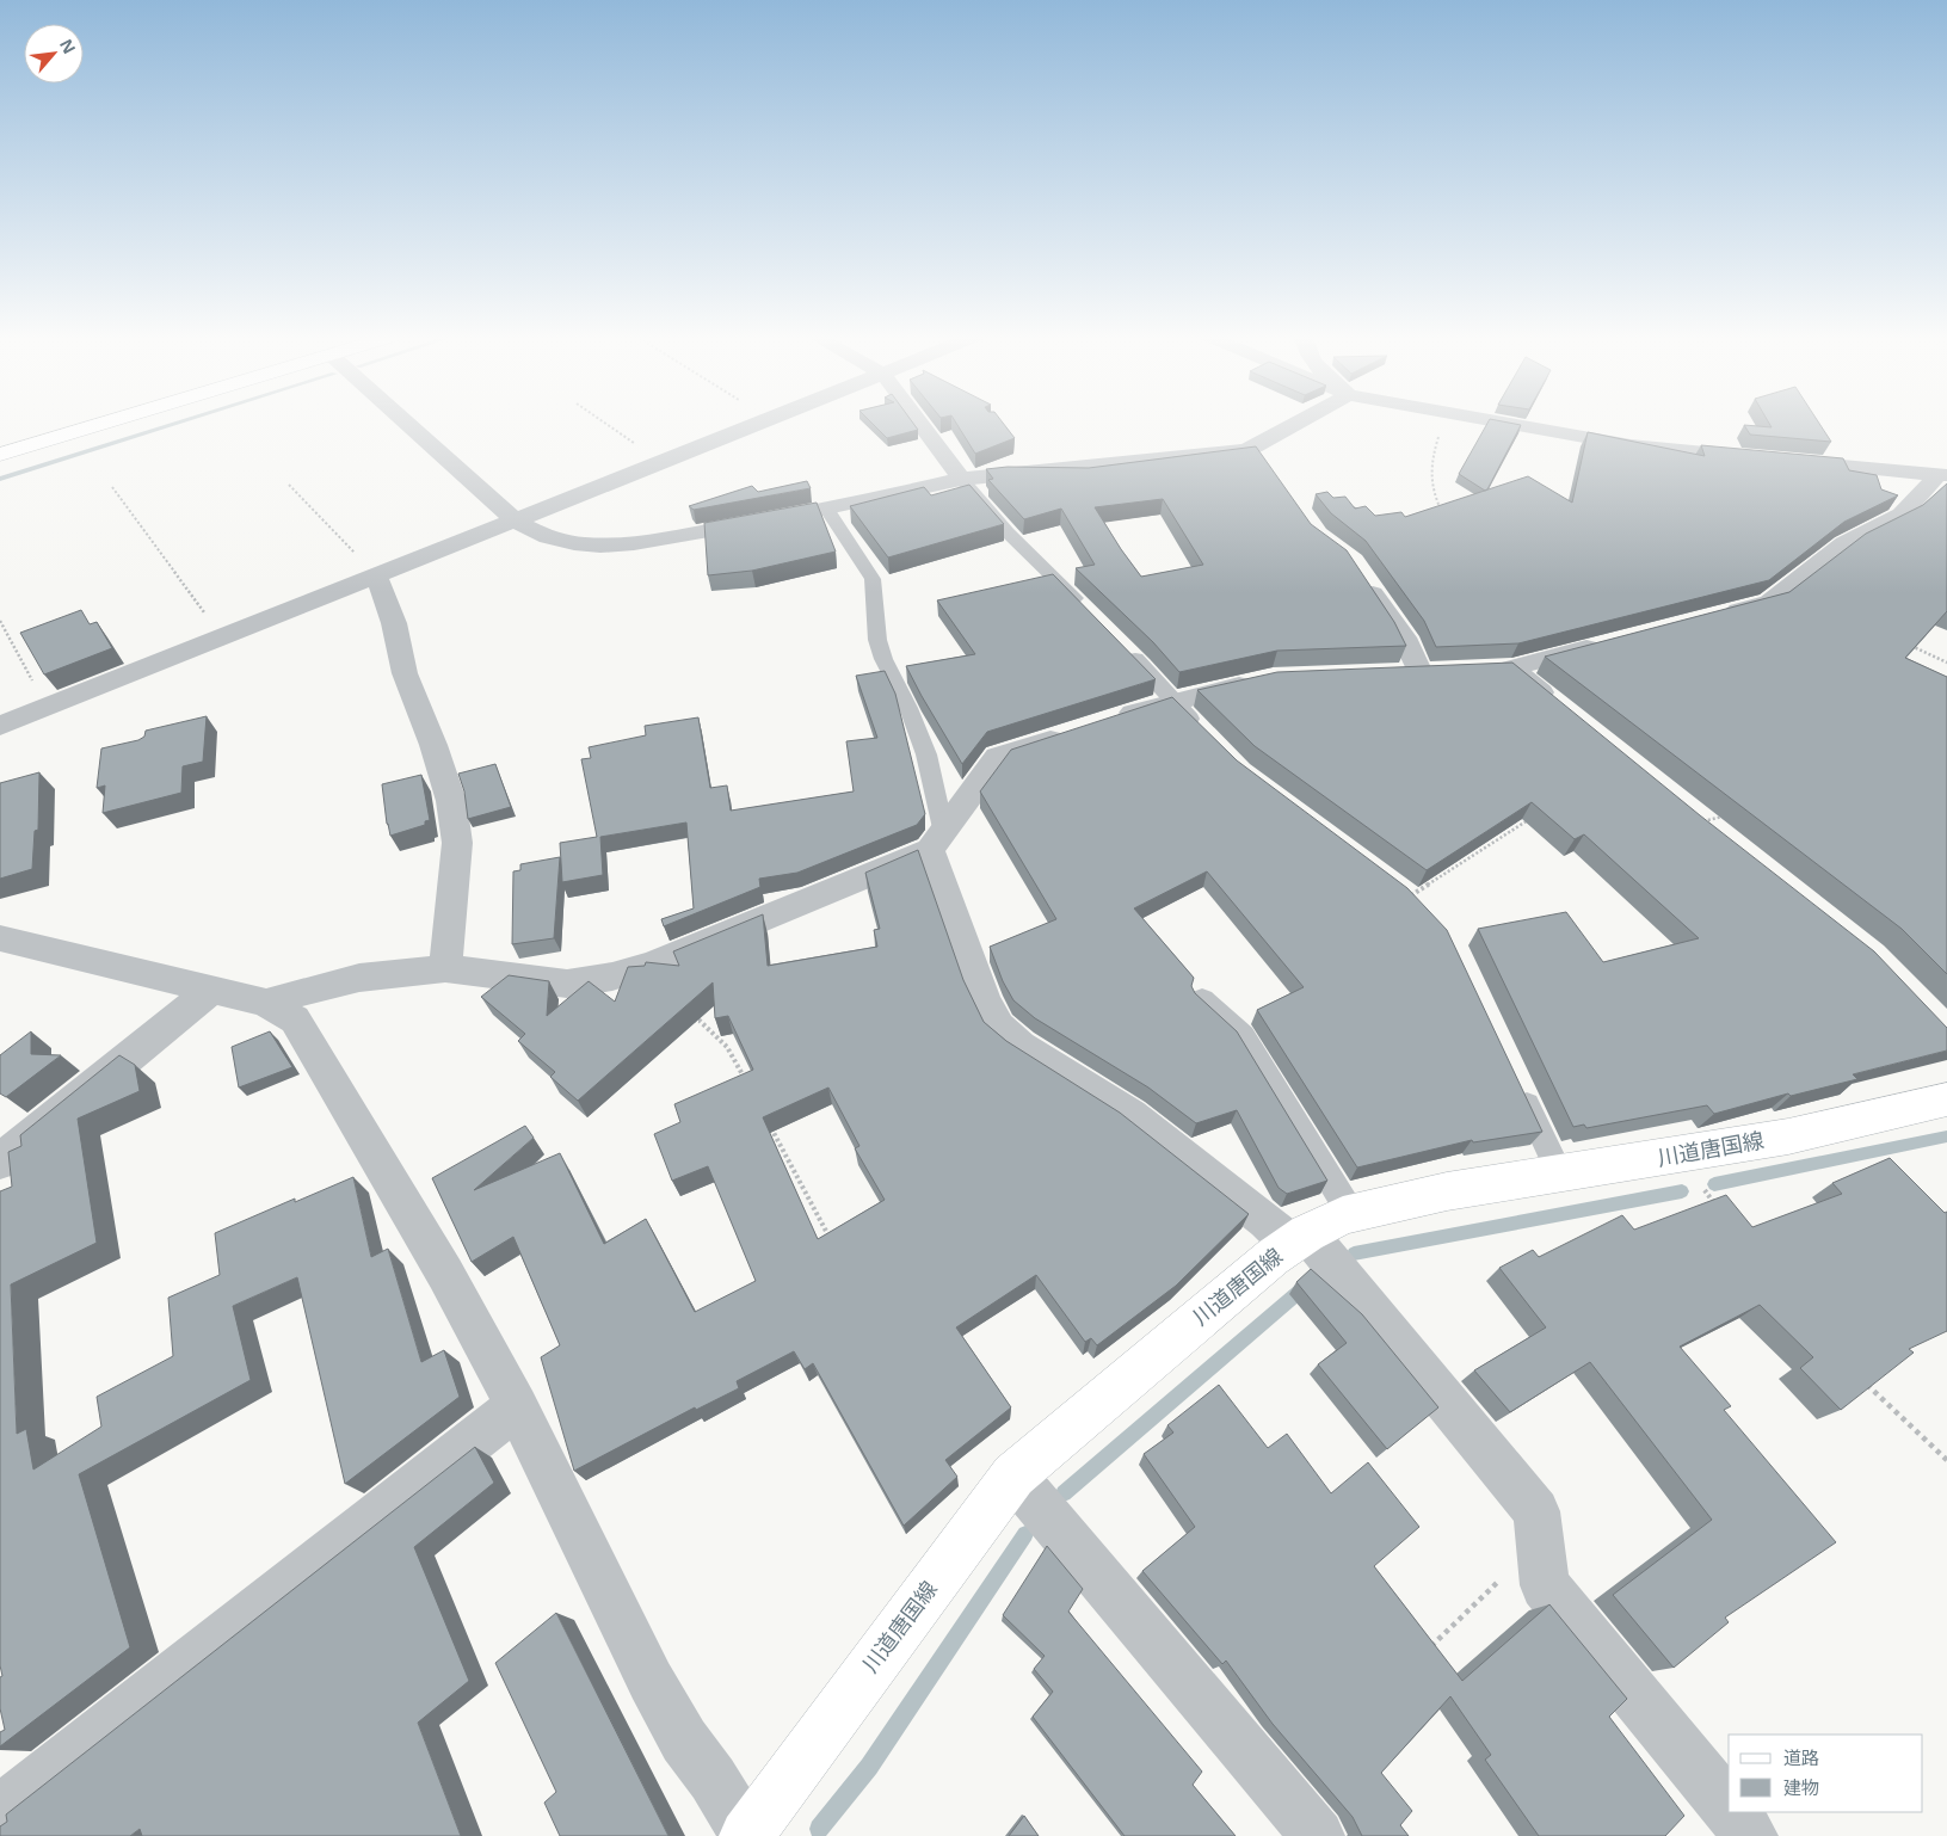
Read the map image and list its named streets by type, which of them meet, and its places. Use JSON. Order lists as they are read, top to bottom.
{
  "streets": {
    "main road": ["川道唐国線"]
  },
  "legend": ["道路", "建物"],
  "north": "top right"
}
